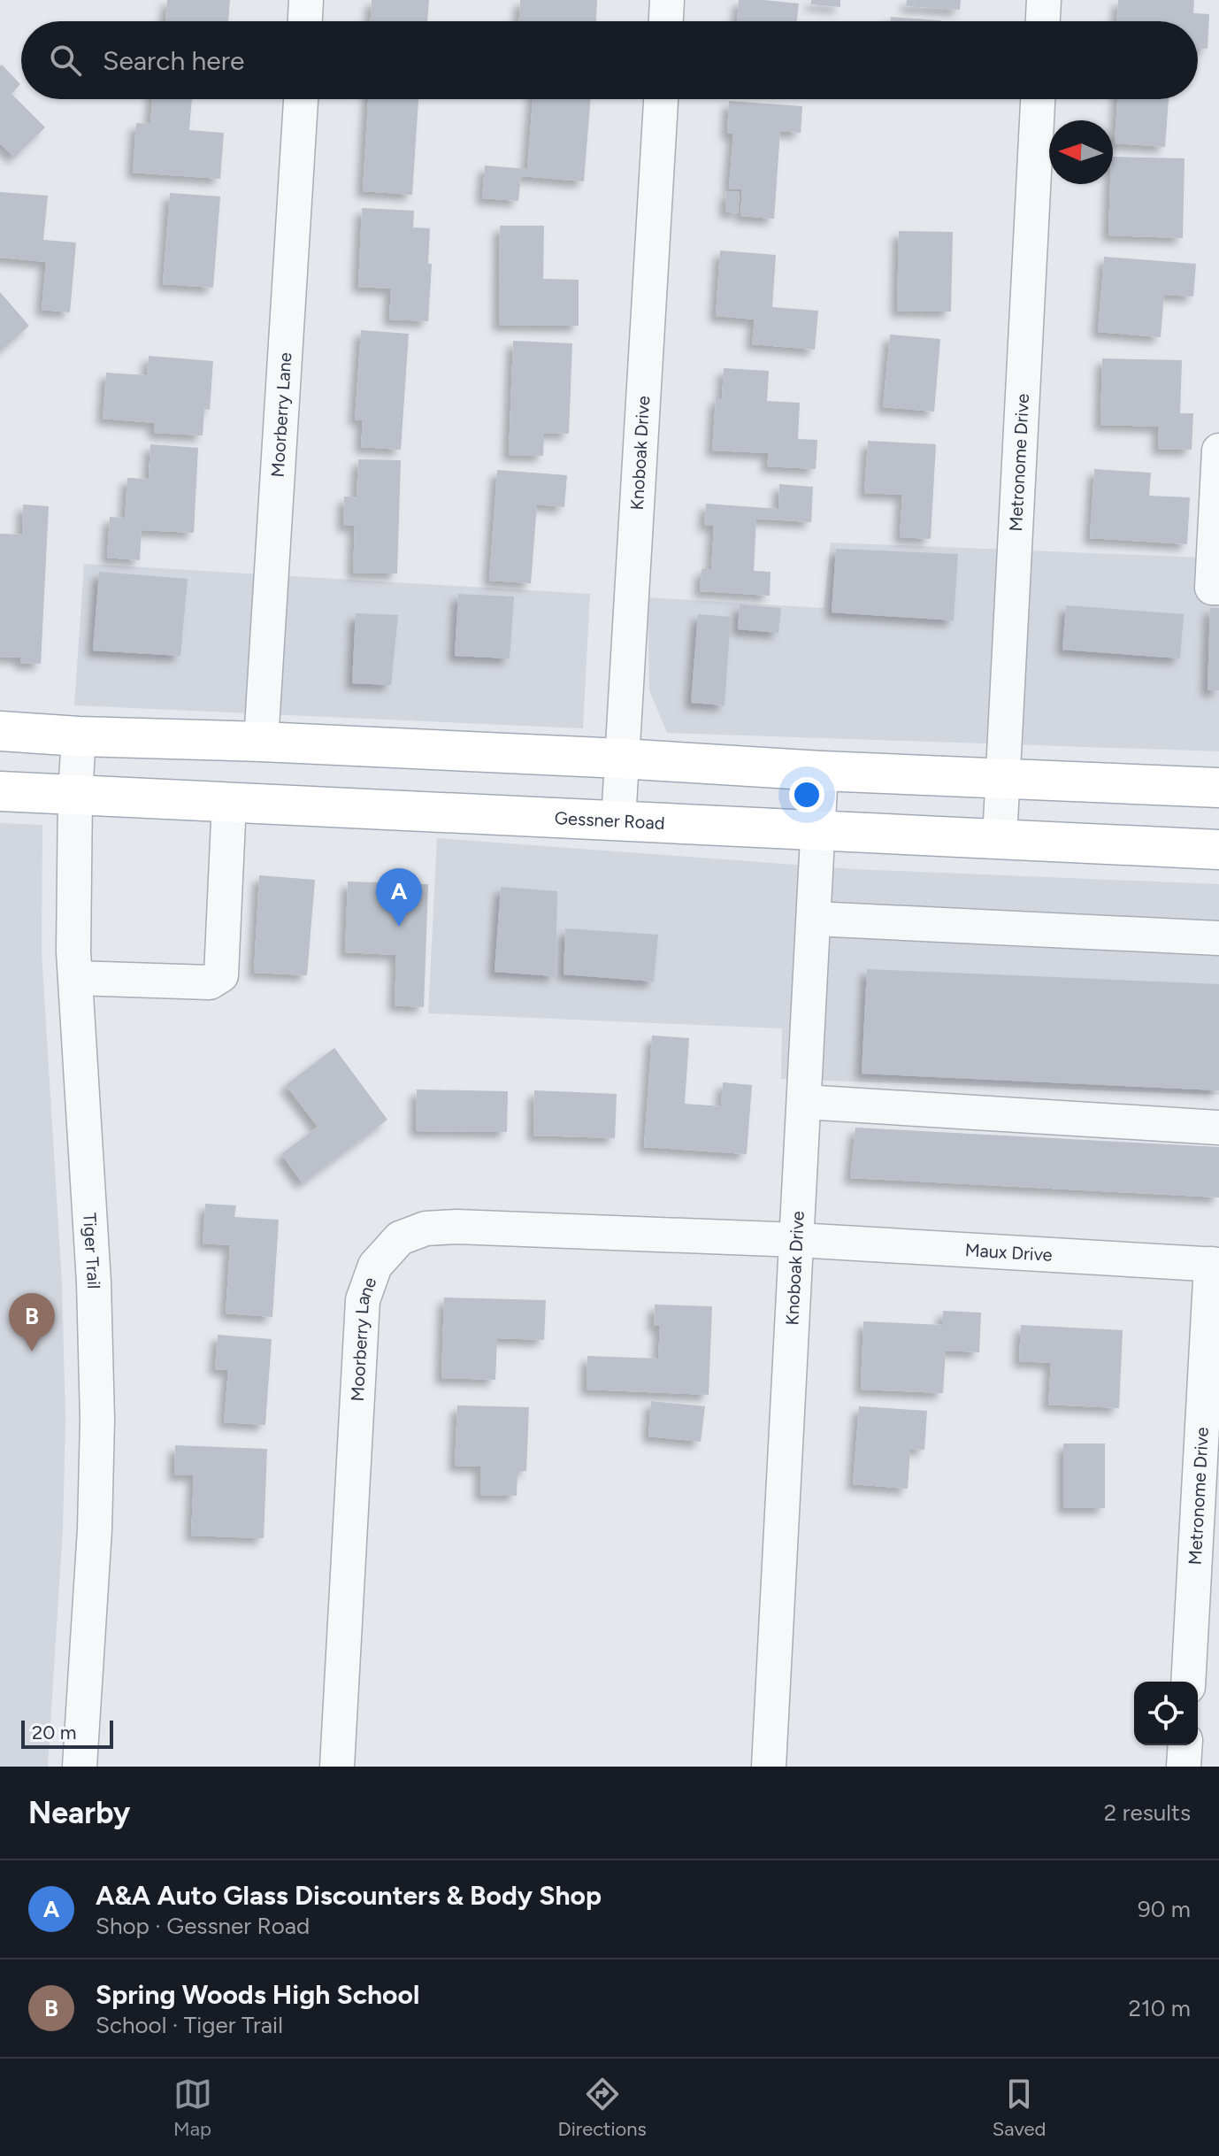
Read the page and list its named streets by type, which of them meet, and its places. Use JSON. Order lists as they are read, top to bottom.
{
  "streets": {
    "main road": ["Gessner Road"],
    "street": [
      "Moorberry Lane",
      "Knoboak Drive",
      "Metronome Drive",
      "Tiger Trail",
      "Maux Drive"
    ]
  },
  "crossings": [
    ["Moorberry Lane", "Knoboak Drive"],
    ["Moorberry Lane", "Maux Drive"],
    ["Knoboak Drive", "Gessner Road"],
    ["Knoboak Drive", "Maux Drive"],
    ["Metronome Drive", "Gessner Road"],
    ["Metronome Drive", "Maux Drive"],
    ["Gessner Road", "Tiger Trail"]
  ],
  "scale_bar": "20 m",
  "north": "left",
  "page": {
    "search": "Search here",
    "pins": ["A", "B"],
    "scale": "20 m",
    "heading": ["Nearby", "2 results"],
    "list": [
      {
        "mark": "A",
        "name": "A&A Auto Glass Discounters & Body Shop",
        "note": "Shop · Gessner Road",
        "value": "90 m"
      },
      {
        "mark": "B",
        "name": "Spring Woods High School",
        "note": "School · Tiger Trail",
        "value": "210 m"
      }
    ],
    "nav": ["Map", "Directions", "Saved"]
  }
}
